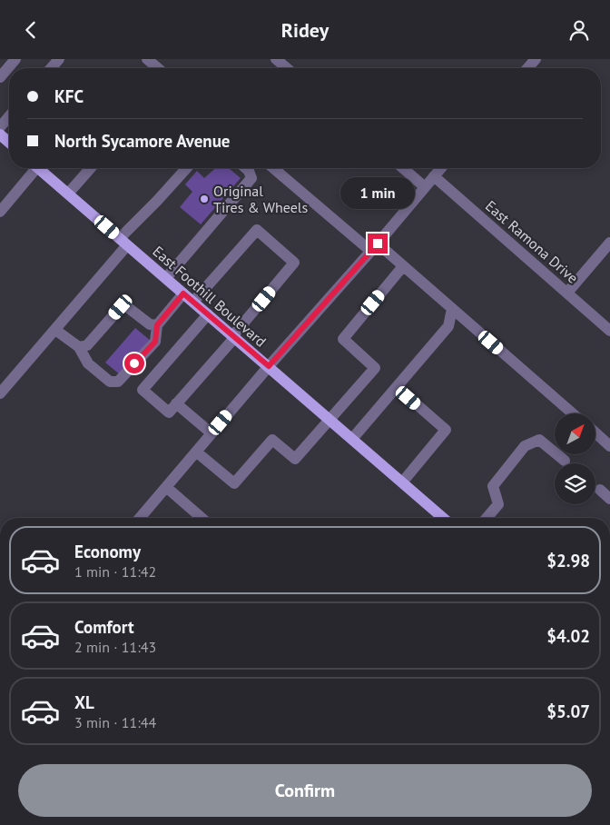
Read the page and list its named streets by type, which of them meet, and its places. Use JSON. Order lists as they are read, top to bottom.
{
  "streets": {
    "main road": ["East Foothill Boulevard"],
    "street": ["East Ramona Drive"]
  },
  "places": ["Original Tires & Wheels"],
  "north": "top right",
  "page": {
    "header": "Ridey",
    "banner": ["KFC", "North Sycamore Avenue"],
    "bubble": "1 min",
    "list": [
      {
        "name": "Economy",
        "note": "1 min · 11:42",
        "value": "$2.98"
      },
      {
        "name": "Comfort",
        "note": "2 min · 11:43",
        "value": "$4.02"
      },
      {
        "name": "XL",
        "note": "3 min · 11:44",
        "value": "$5.07"
      }
    ],
    "buttons": "Confirm"
  }
}
